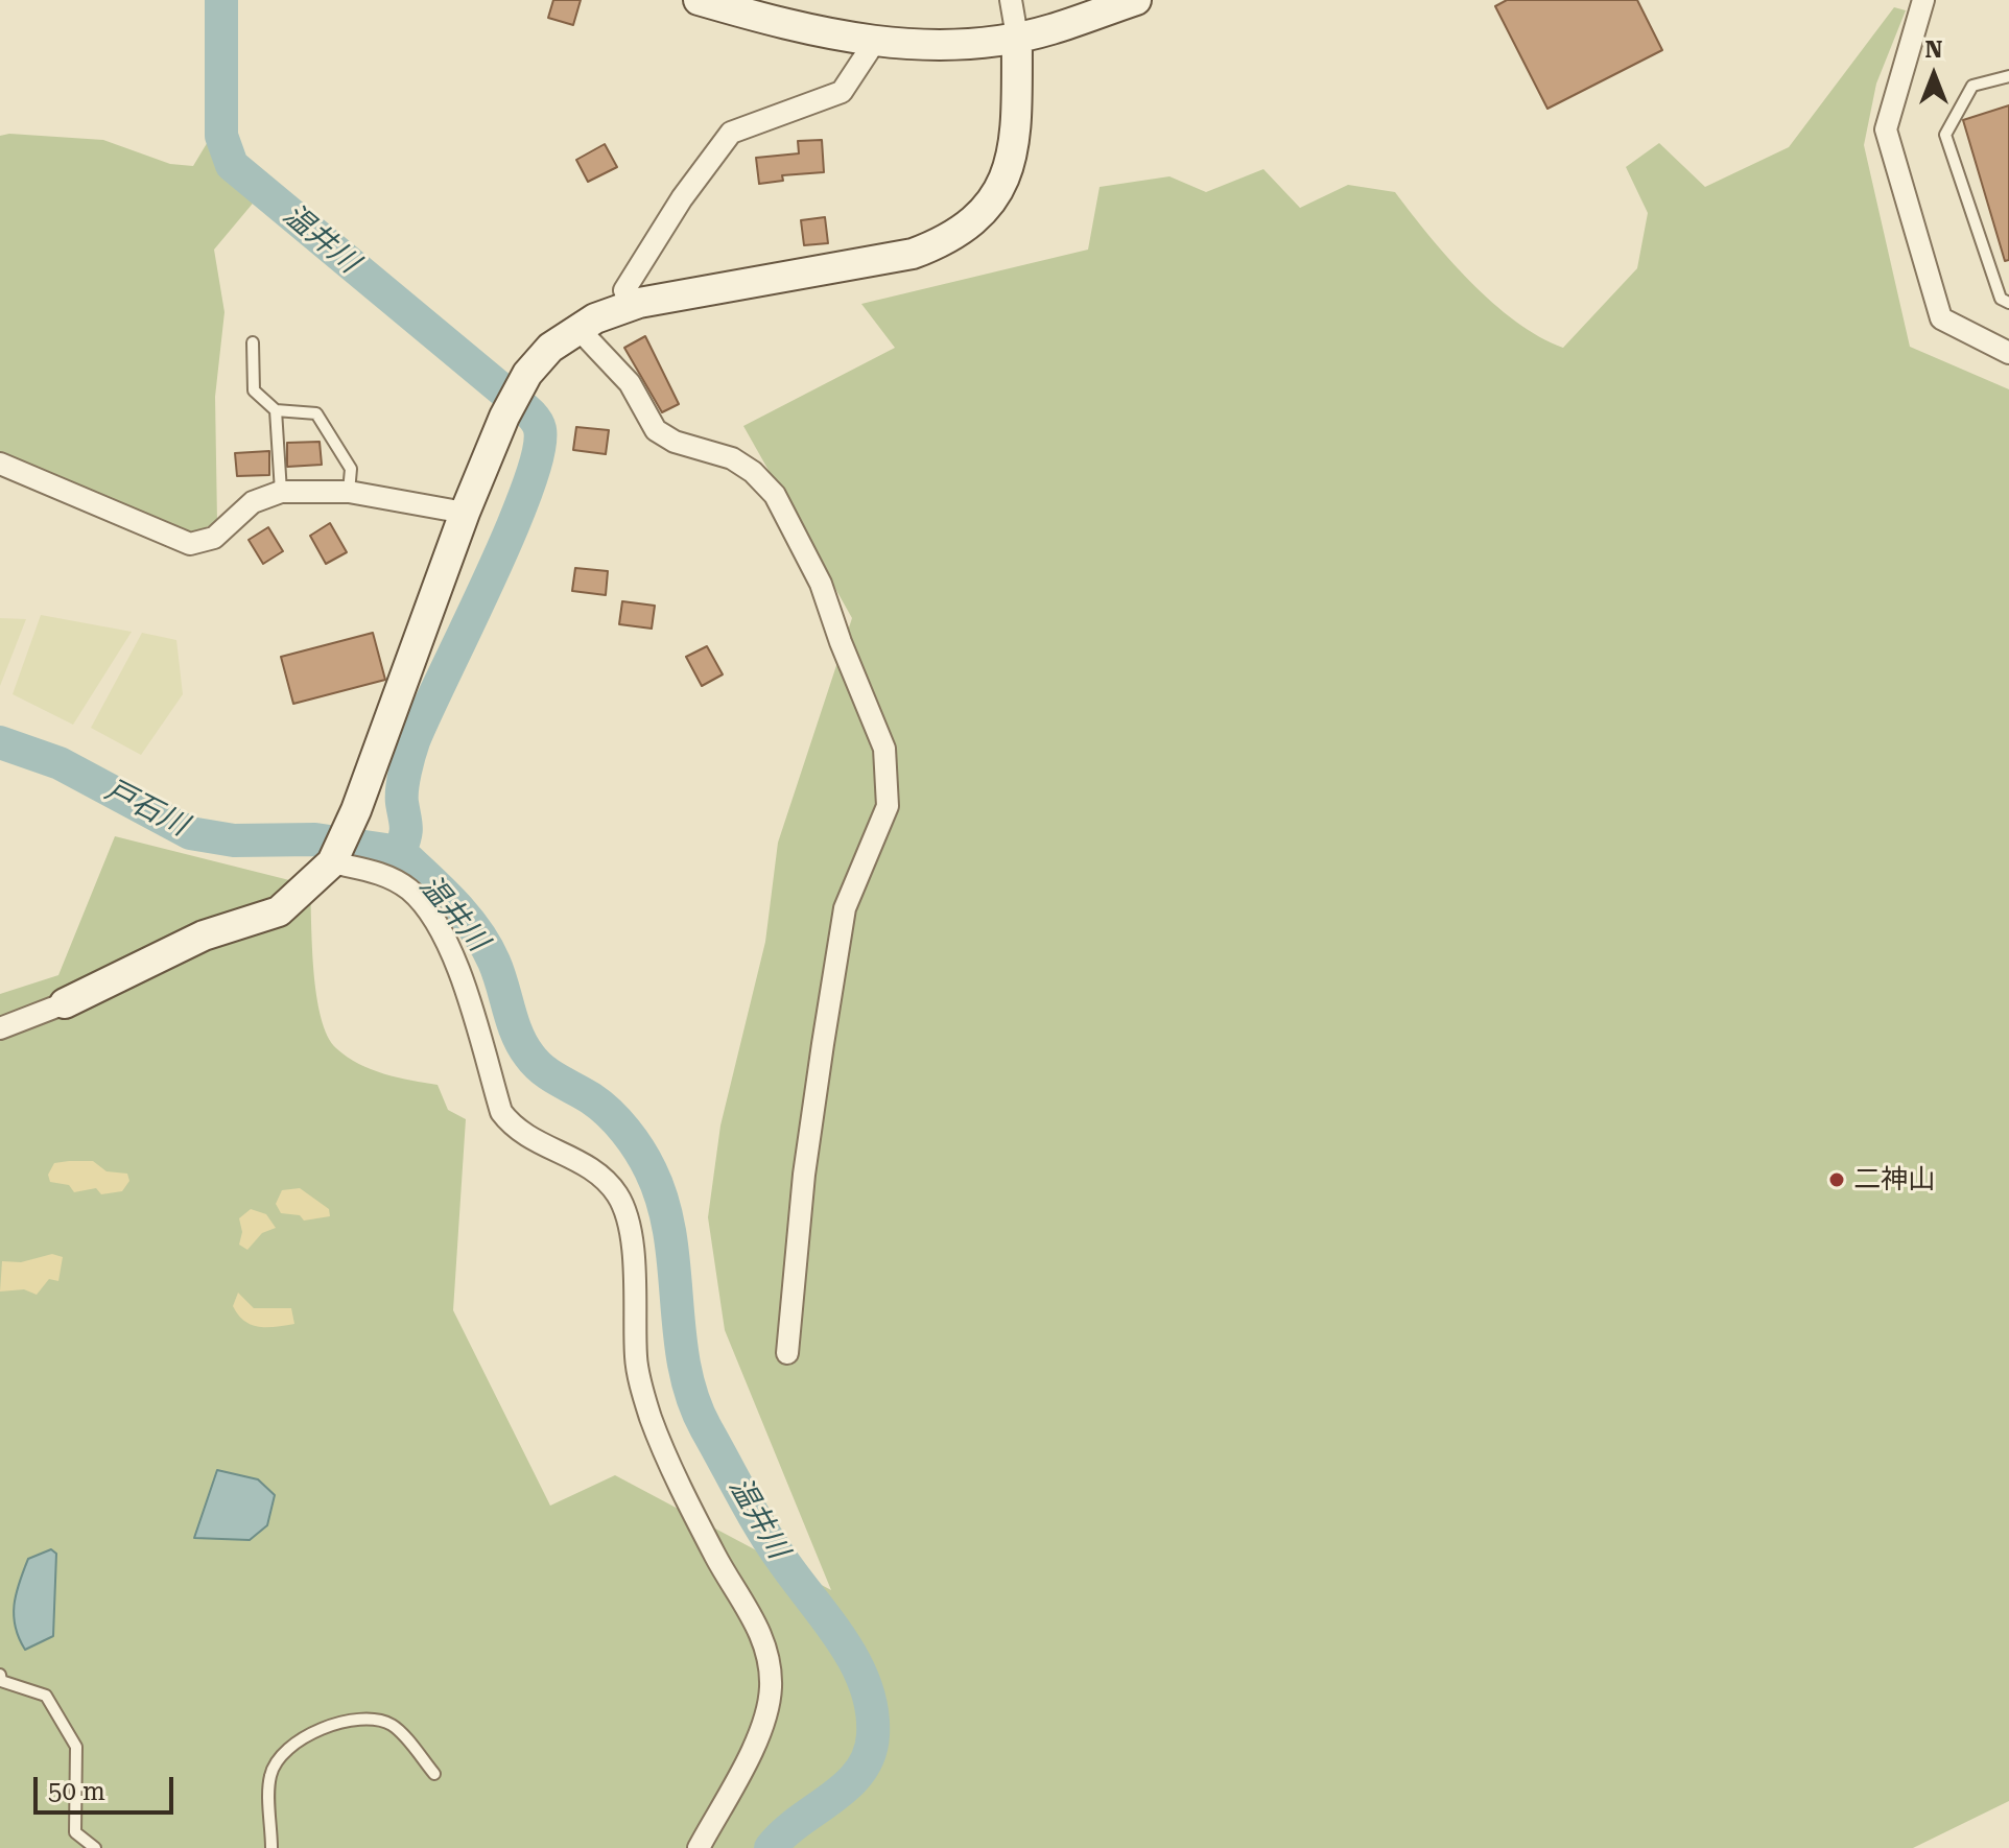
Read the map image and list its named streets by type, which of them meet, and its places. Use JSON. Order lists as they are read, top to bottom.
{
  "water": ["温井川", "戸石川"],
  "places": ["二神山"],
  "scale_bar": "50 m",
  "north": "top"
}
